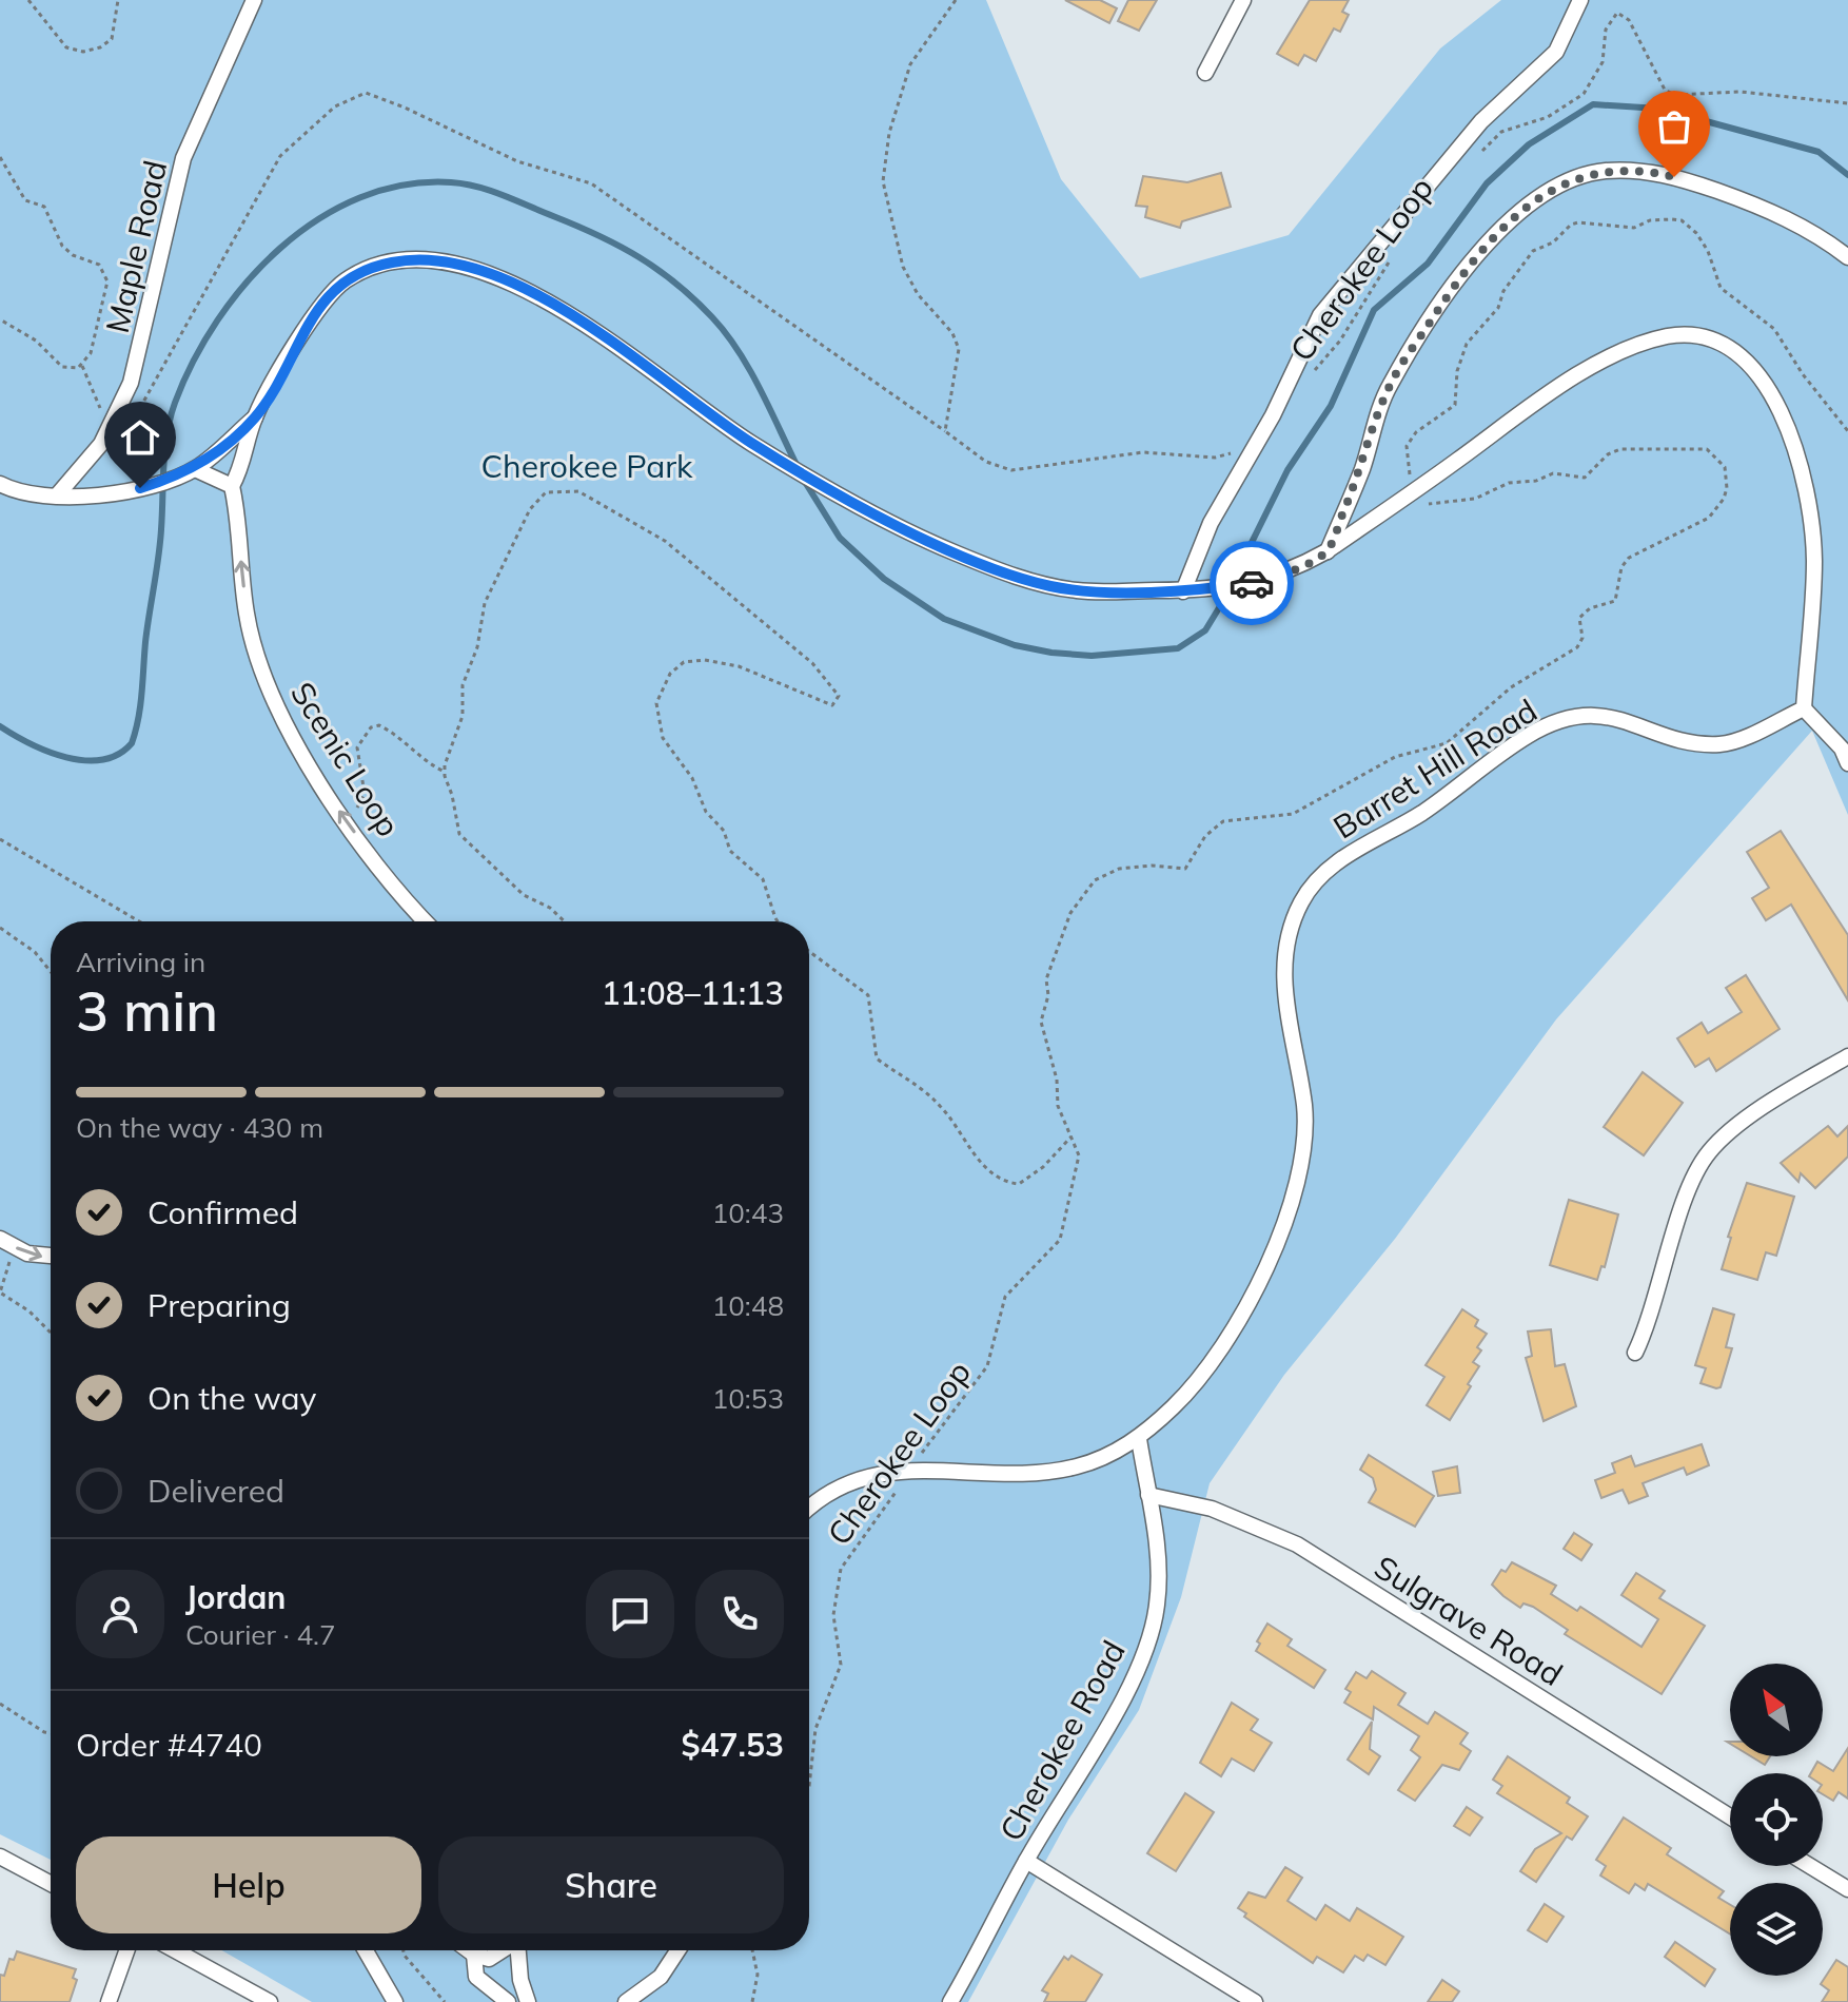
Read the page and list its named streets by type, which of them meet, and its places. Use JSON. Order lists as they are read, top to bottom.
{
  "streets": {
    "street": [
      "Maple Road",
      "Scenic Loop",
      "Barret Hill Road",
      "Sulgrave Road",
      "Cherokee Road"
    ],
    "path": ["Cherokee Loop"]
  },
  "crossings": [
    ["Cherokee Loop", "Barret Hill Road"],
    ["Barret Hill Road", "Cherokee Road"],
    ["Sulgrave Road", "Cherokee Road"]
  ],
  "one_way": ["Scenic Loop"],
  "parks": ["Cherokee Park"],
  "north": "top left",
  "page": {
    "heading": ["3 min", "Arriving in", "11:08–11:13"],
    "panel": [
      "Jordan",
      "Courier · 4.7",
      "Order #4740",
      "$47.53"
    ],
    "bar": "On the way · 430 m",
    "list": [
      ["Confirmed", "10:43"],
      ["Preparing", "10:48"],
      ["On the way", "10:53"],
      "Delivered"
    ],
    "buttons": ["Help", "Share"]
  }
}
